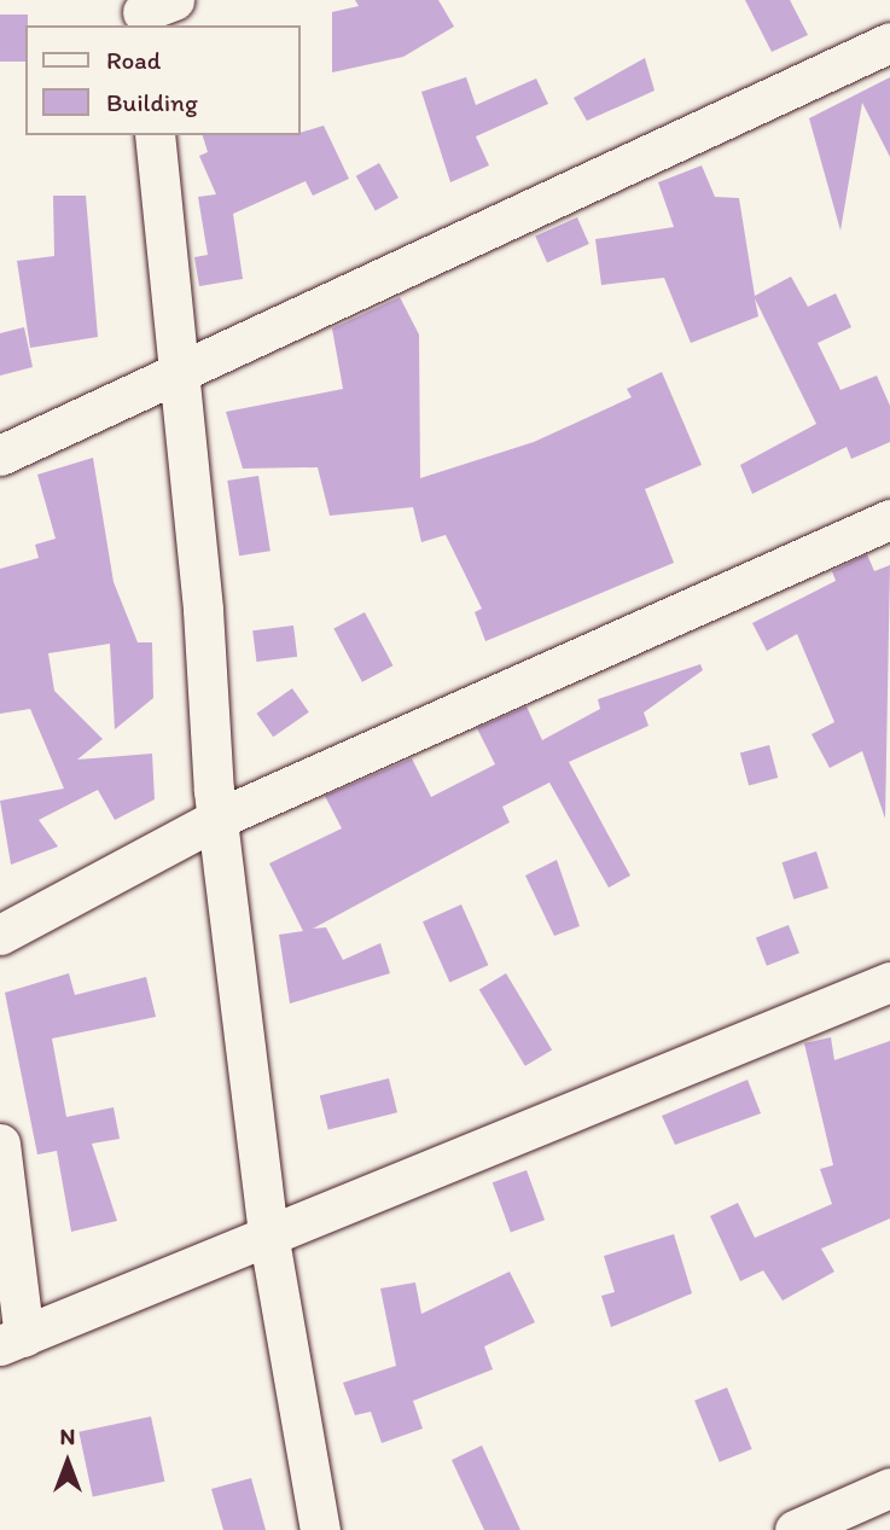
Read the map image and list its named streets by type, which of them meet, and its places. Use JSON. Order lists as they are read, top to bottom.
{
  "legend": ["Road", "Building"],
  "north": "top"
}
